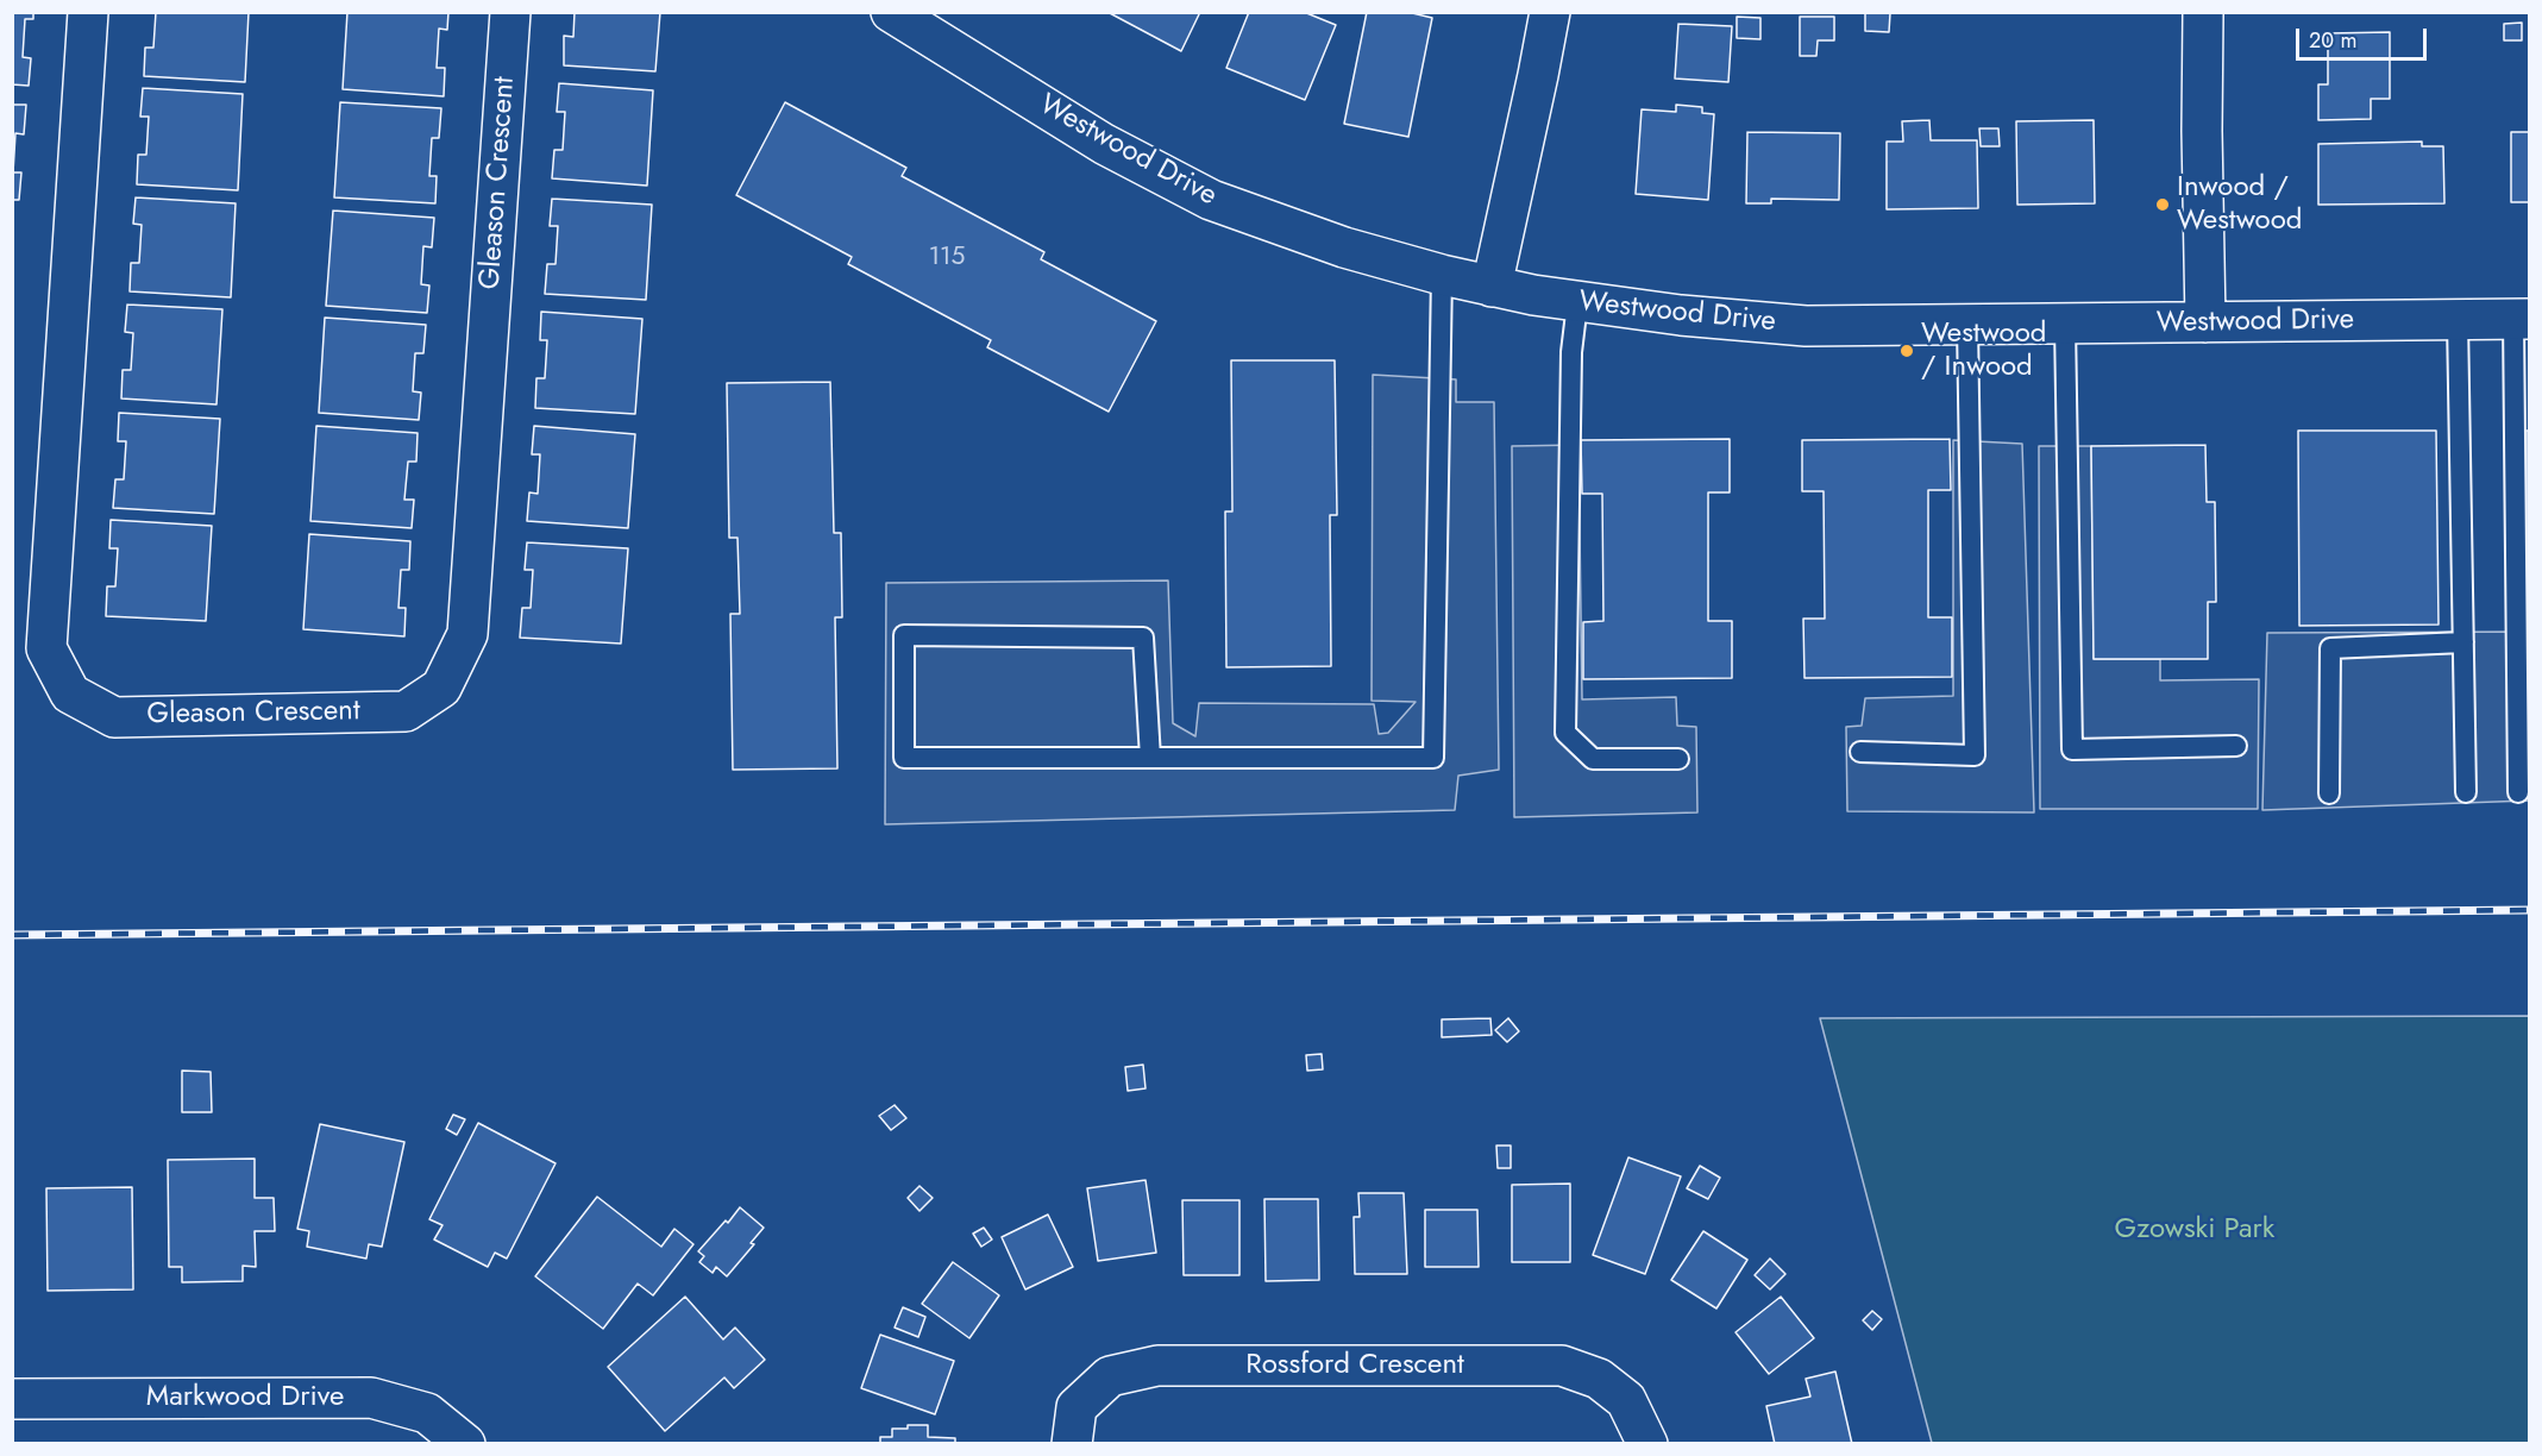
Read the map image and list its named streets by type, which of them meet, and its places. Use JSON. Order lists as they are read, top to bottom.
{
  "streets": {
    "street": [
      "Westwood Drive",
      "Gleason Crescent",
      "Rossford Crescent",
      "Markwood Drive"
    ]
  },
  "parks": ["Gzowski Park"],
  "places": ["Inwood / Westwood", "Westwood / Inwood"],
  "house_numbers": ["115"],
  "scale_bar": "20 m"
}
